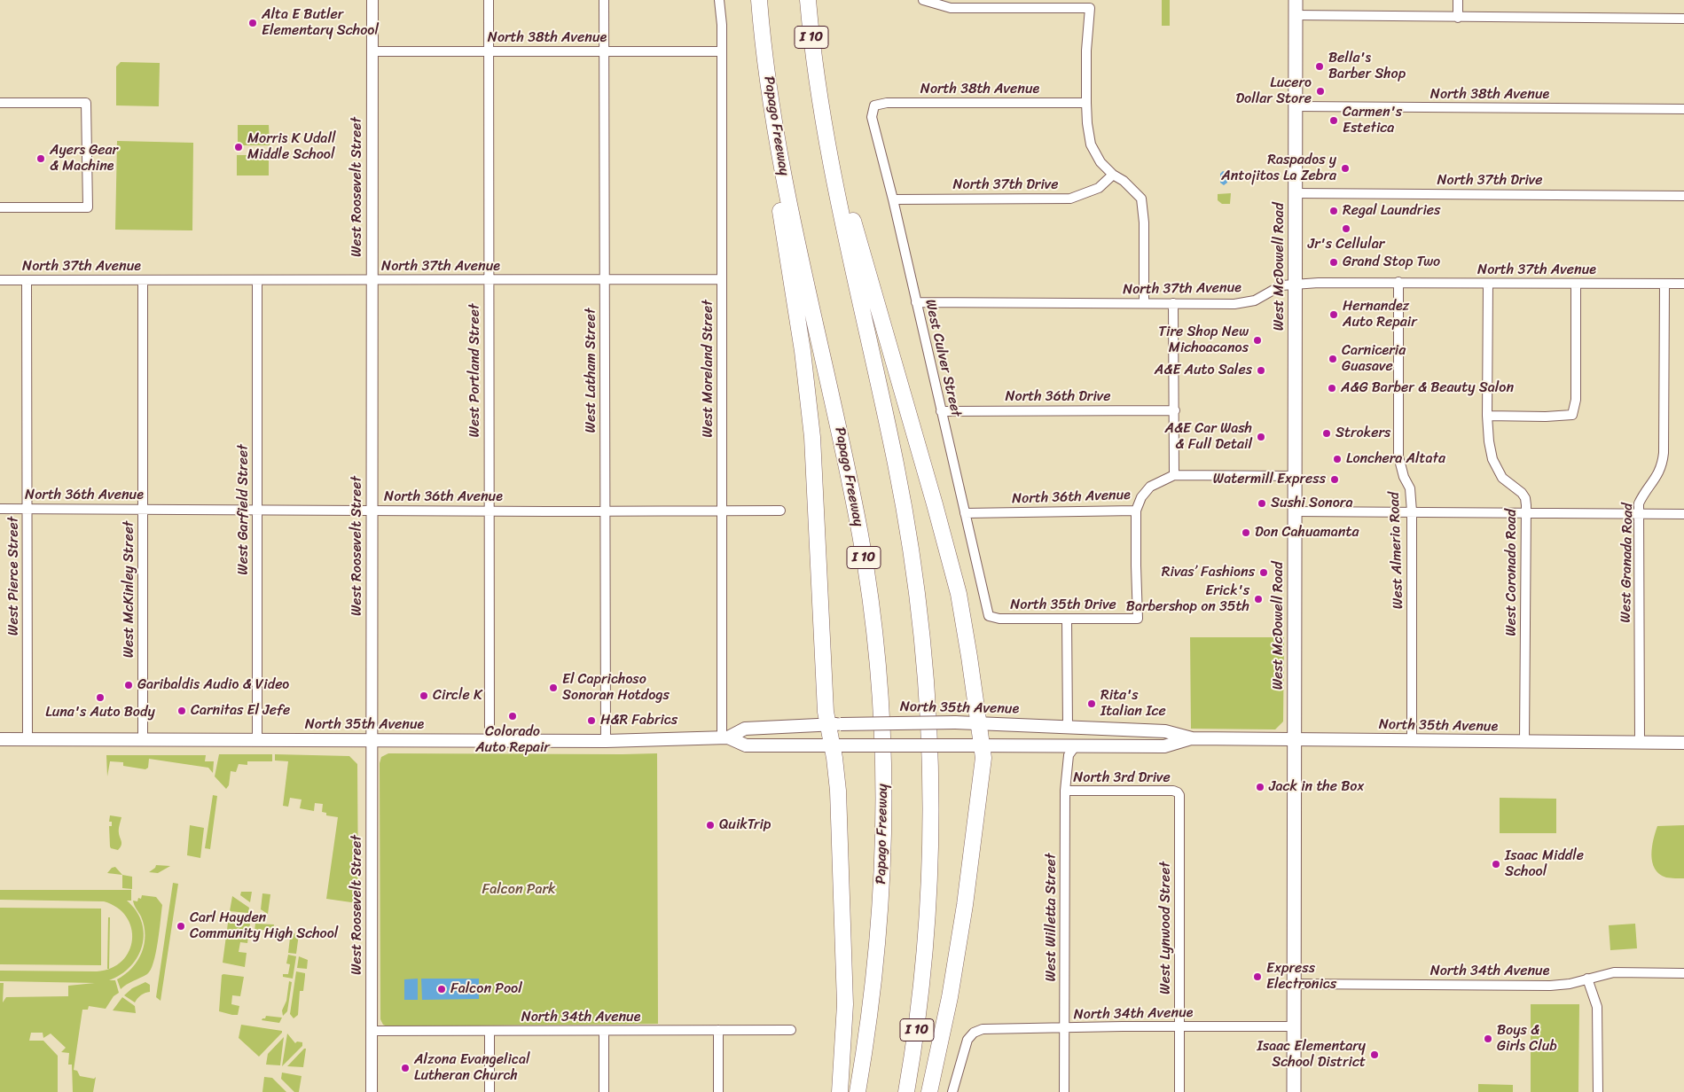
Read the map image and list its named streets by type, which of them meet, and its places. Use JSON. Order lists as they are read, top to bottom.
{
  "streets": {
    "highway": ["I 10", "Papago Freeway"],
    "main road": ["West McDowell Road", "North 35th Avenue"],
    "street": [
      "North 38th Avenue",
      "North 37th Drive",
      "West Roosevelt Street",
      "North 37th Avenue",
      "West Culver Street",
      "West Moreland Street",
      "West Portland Street",
      "West Latham Street",
      "North 36th Drive",
      "North 36th Avenue",
      "West Garfield Street",
      "West Almeria Road",
      "West Granada Road",
      "West Coronado Road",
      "West Pierce Street",
      "West McKinley Street",
      "North 35th Drive",
      "North 3rd Drive",
      "West Willetta Street",
      "West Lynwood Street",
      "North 34th Avenue"
    ]
  },
  "crossings": [
    ["North 38th Avenue", "West Roosevelt Street"],
    ["North 38th Avenue", "West McDowell Road"],
    ["North 38th Avenue", "West Culver Street"],
    ["North 38th Avenue", "West Moreland Street"],
    ["North 38th Avenue", "West Portland Street"],
    ["North 38th Avenue", "West Latham Street"],
    ["North 37th Drive", "West McDowell Road"],
    ["North 37th Drive", "West Culver Street"],
    ["West Roosevelt Street", "North 37th Avenue"],
    ["West Roosevelt Street", "North 36th Avenue"],
    ["West Roosevelt Street", "North 35th Avenue"],
    ["West Roosevelt Street", "North 34th Avenue"],
    ["North 37th Avenue", "West McDowell Road"],
    ["North 37th Avenue", "West Culver Street"],
    ["North 37th Avenue", "West Moreland Street"],
    ["North 37th Avenue", "West Portland Street"],
    ["North 37th Avenue", "West Latham Street"],
    ["North 37th Avenue", "West Garfield Street"],
    ["North 37th Avenue", "West Almeria Road"],
    ["North 37th Avenue", "West Granada Road"],
    ["North 37th Avenue", "West Coronado Road"],
    ["North 37th Avenue", "West Pierce Street"],
    ["North 37th Avenue", "West McKinley Street"],
    ["West McDowell Road", "North 36th Avenue"],
    ["West McDowell Road", "North 35th Avenue"],
    ["West McDowell Road", "North 34th Avenue"],
    ["West Culver Street", "North 36th Drive"],
    ["West Culver Street", "North 36th Avenue"],
    ["West Culver Street", "North 35th Drive"],
    ["West Moreland Street", "North 36th Avenue"],
    ["West Moreland Street", "North 35th Avenue"],
    ["West Portland Street", "North 36th Avenue"],
    ["West Portland Street", "North 35th Avenue"],
    ["West Latham Street", "North 36th Avenue"],
    ["West Latham Street", "North 35th Avenue"],
    ["North 36th Avenue", "West Garfield Street"],
    ["North 36th Avenue", "West Pierce Street"],
    ["North 36th Avenue", "West McKinley Street"],
    ["North 36th Avenue", "North 35th Drive"],
    ["West Garfield Street", "North 35th Avenue"],
    ["West Almeria Road", "North 35th Avenue"],
    ["West Granada Road", "North 35th Avenue"],
    ["West Coronado Road", "North 35th Avenue"],
    ["West Pierce Street", "North 35th Avenue"],
    ["West McKinley Street", "North 35th Avenue"],
    ["North 35th Avenue", "West Willetta Street"],
    ["North 3rd Drive", "West Willetta Street"],
    ["North 3rd Drive", "West Lynwood Street"],
    ["West Willetta Street", "North 34th Avenue"],
    ["West Lynwood Street", "North 34th Avenue"]
  ],
  "parks": ["Falcon Park"],
  "places": [
    "Alta E Butler Elementary School",
    "Bella's Barber Shop",
    "Lucero Dollar Store",
    "Carmen's Estetica",
    "Morris K Udall Middle School",
    "Ayers Gear & Machine",
    "Raspados y Antojitos La Zebra",
    "Regal Laundries",
    "Jr's Cellular",
    "Grand Stop Two",
    "Hernandez Auto Repair",
    "Tire Shop New Michoacanos",
    "Carniceria Guasave",
    "A&E Auto Sales",
    "A&G Barber & Beauty Salon",
    "Strokers",
    "A&E Car Wash & Full Detail",
    "Lonchera Altata",
    "Watermill Express",
    "Sushi Sonora",
    "Don Cahuamanta",
    "Rivas’ Fashions",
    "Erick's Barbershop on 35th",
    "Garibaldis Audio & Video",
    "El Caprichoso Sonoran Hotdogs",
    "Circle K",
    "Luna's Auto Body",
    "Rita's Italian Ice",
    "Carnitas El Jefe",
    "Colorado Auto Repair",
    "H&R Fabrics",
    "Jack in the Box",
    "QuikTrip",
    "Isaac Middle School",
    "Carl Hayden Community High School",
    "Express Electronics",
    "Falcon Pool",
    "Boys & Girls Club",
    "Isaac Elementary School District",
    "Alzona Evangelical Lutheran Church"
  ]
}
